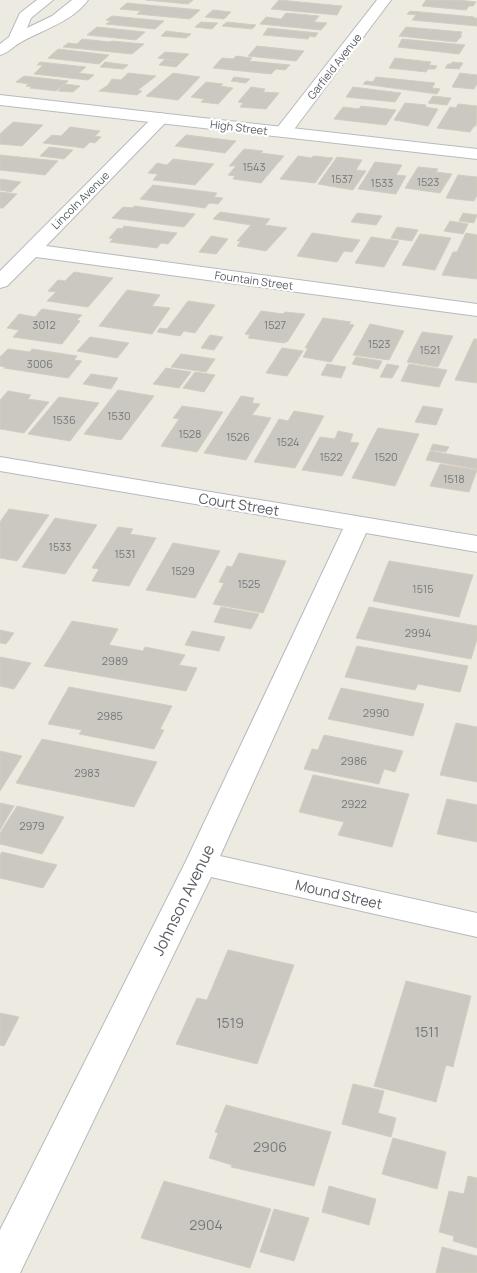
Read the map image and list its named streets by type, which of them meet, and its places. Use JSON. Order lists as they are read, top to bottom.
{
  "streets": {
    "street": [
      "Garfield Avenue",
      "High Street",
      "Lincoln Avenue",
      "Fountain Street",
      "Court Street",
      "Mound Street",
      "Johnson Avenue"
    ]
  },
  "crossings": [
    ["Garfield Avenue", "High Street"],
    ["High Street", "Lincoln Avenue"],
    ["Lincoln Avenue", "Fountain Street"],
    ["Court Street", "Johnson Avenue"],
    ["Mound Street", "Johnson Avenue"]
  ],
  "house_numbers": [
    "1543",
    "1537",
    "1523",
    "1533",
    "3012",
    "1527",
    "1523",
    "1521",
    "3006",
    "1530",
    "1536",
    "1528",
    "1526",
    "1524",
    "1522",
    "1520",
    "1518",
    "1533",
    "1531",
    "1529",
    "1525",
    "1515",
    "2994",
    "2989",
    "2990",
    "2985",
    "2986",
    "2983",
    "2922",
    "2979",
    "1519",
    "1511",
    "2906",
    "2904"
  ]
}
